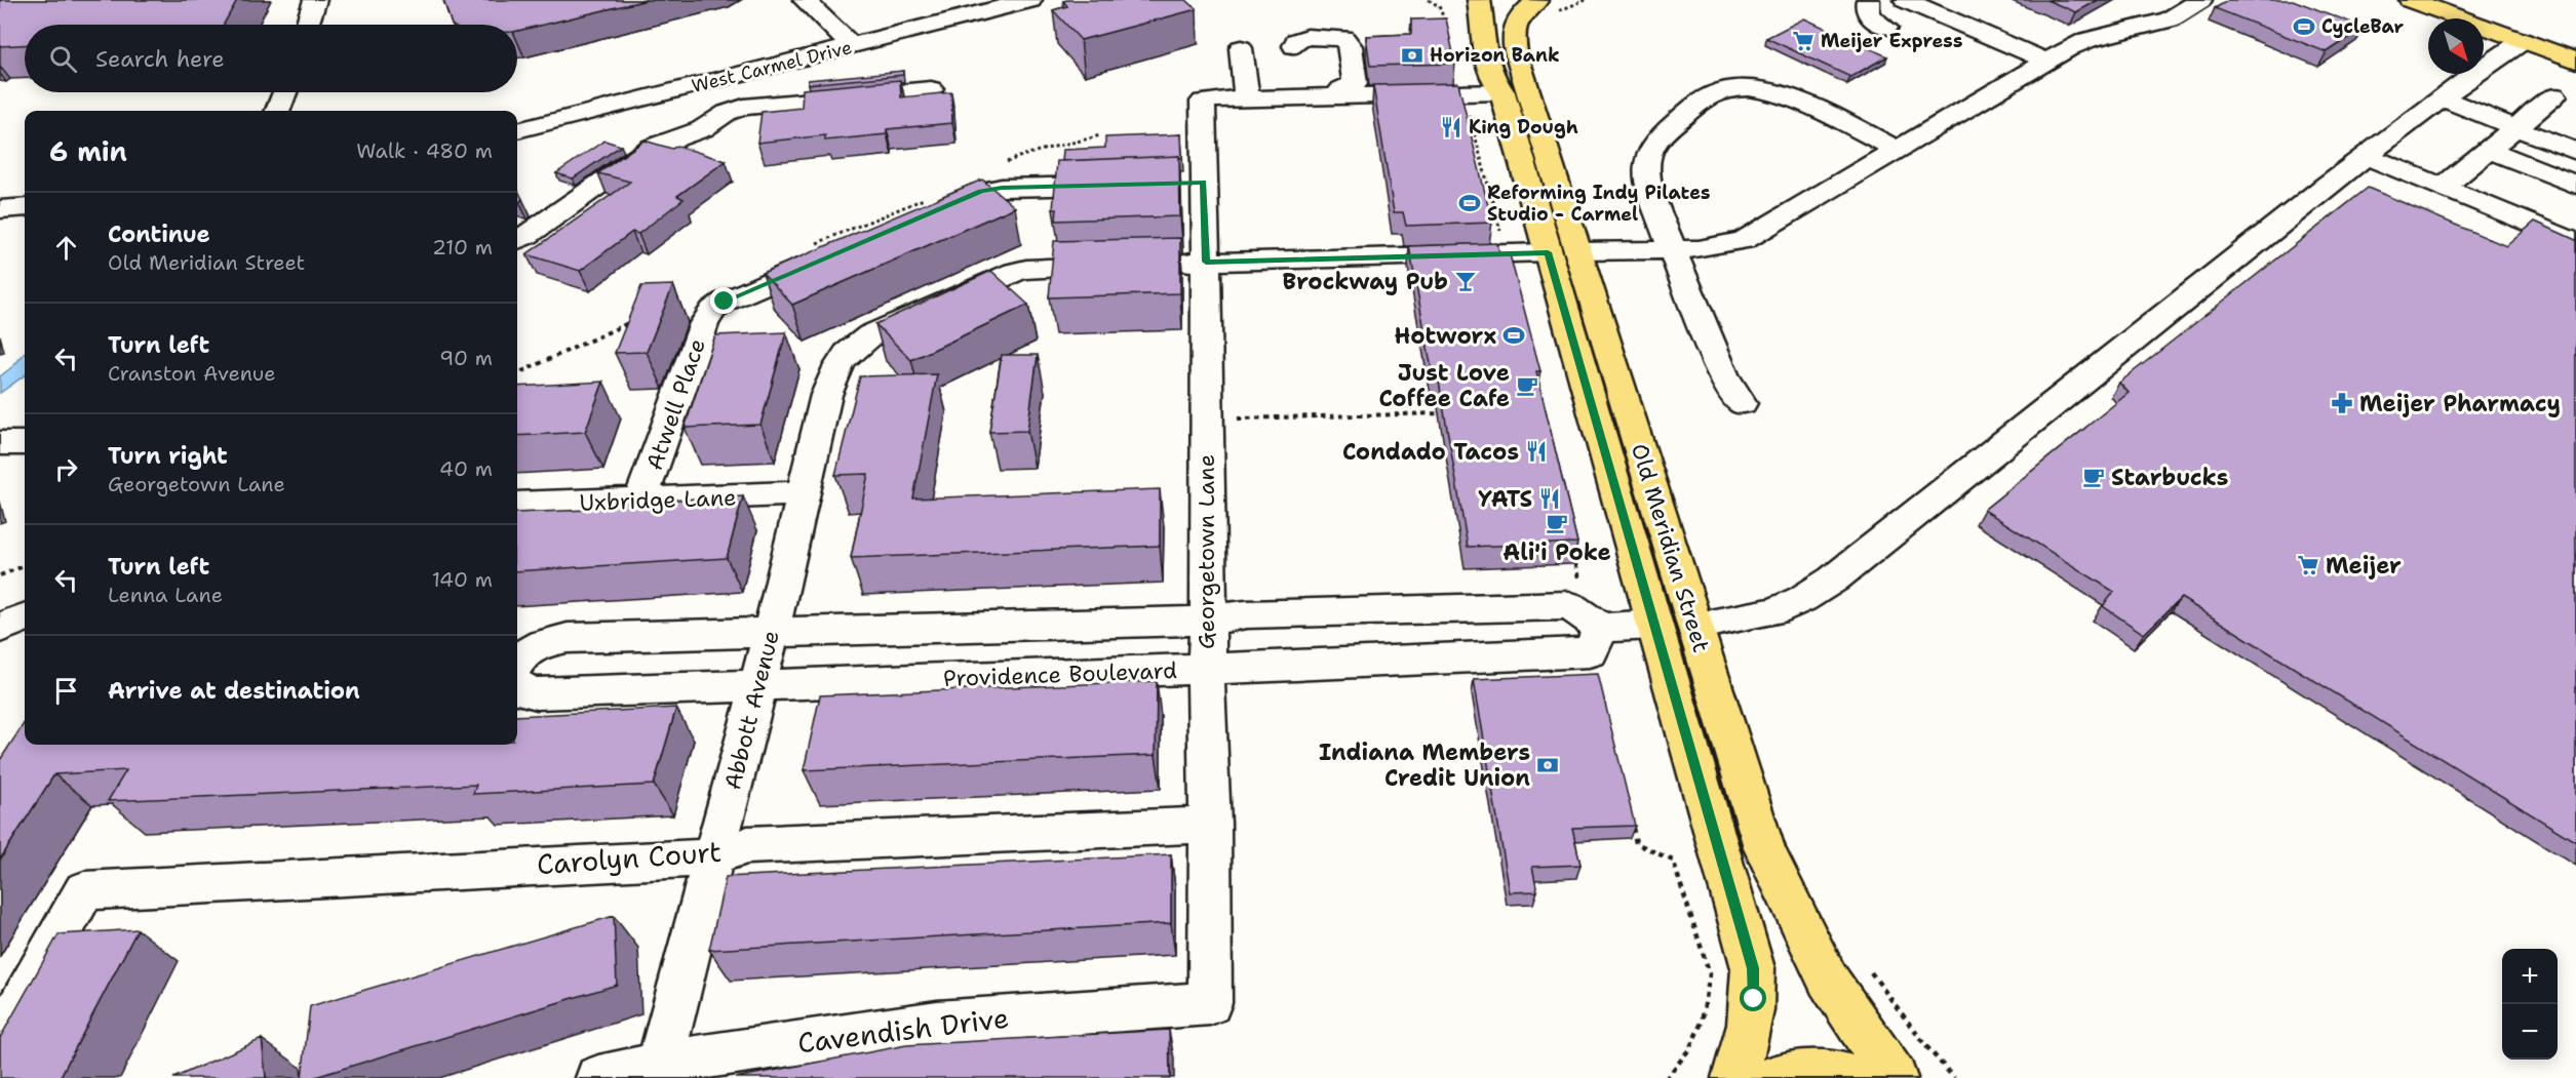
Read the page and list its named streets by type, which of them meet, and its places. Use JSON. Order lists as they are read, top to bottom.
{
  "streets": {
    "main road": ["Old Meridian Street"],
    "street": [
      "West Carmel Drive",
      "Atwell Place",
      "Uxbridge Lane",
      "Georgetown Lane",
      "Providence Boulevard",
      "Abbott Avenue",
      "Carolyn Court",
      "Cavendish Drive"
    ]
  },
  "crossings": [
    ["Atwell Place", "Uxbridge Lane"],
    ["Uxbridge Lane", "Abbott Avenue"],
    ["Georgetown Lane", "Providence Boulevard"],
    ["Georgetown Lane", "Carolyn Court"],
    ["Georgetown Lane", "Cavendish Drive"],
    ["Providence Boulevard", "Abbott Avenue"],
    ["Abbott Avenue", "Carolyn Court"],
    ["Abbott Avenue", "Cavendish Drive"]
  ],
  "places": {
    "sports": ["CycleBar", "Reforming Indy Pilates Studio - Carmel", "Hotworx"],
    "supermarket": ["Meijer Express", "Meijer"],
    "bank": ["Horizon Bank", "Indiana Members Credit Union"],
    "restaurant": ["King Dough", "Condado Tacos", "YATS"],
    "bar": ["Brockway Pub"],
    "cafe": ["Just Love Coffee Cafe", "Starbucks", "Ali'i Poke"],
    "pharmacy": ["Meijer Pharmacy"]
  },
  "north": "bottom right",
  "page": {
    "search": "Search here",
    "heading": ["6 min", "Walk · 480 m"],
    "list": [
      ["Continue", "Old Meridian Street", "210 m"],
      ["Turn left", "Cranston Avenue", "90 m"],
      ["Turn right", "Georgetown Lane", "40 m"],
      ["Turn left", "Lenna Lane", "140 m"],
      "Arrive at destination"
    ],
    "map_buttons": ["+", "−"]
  }
}
